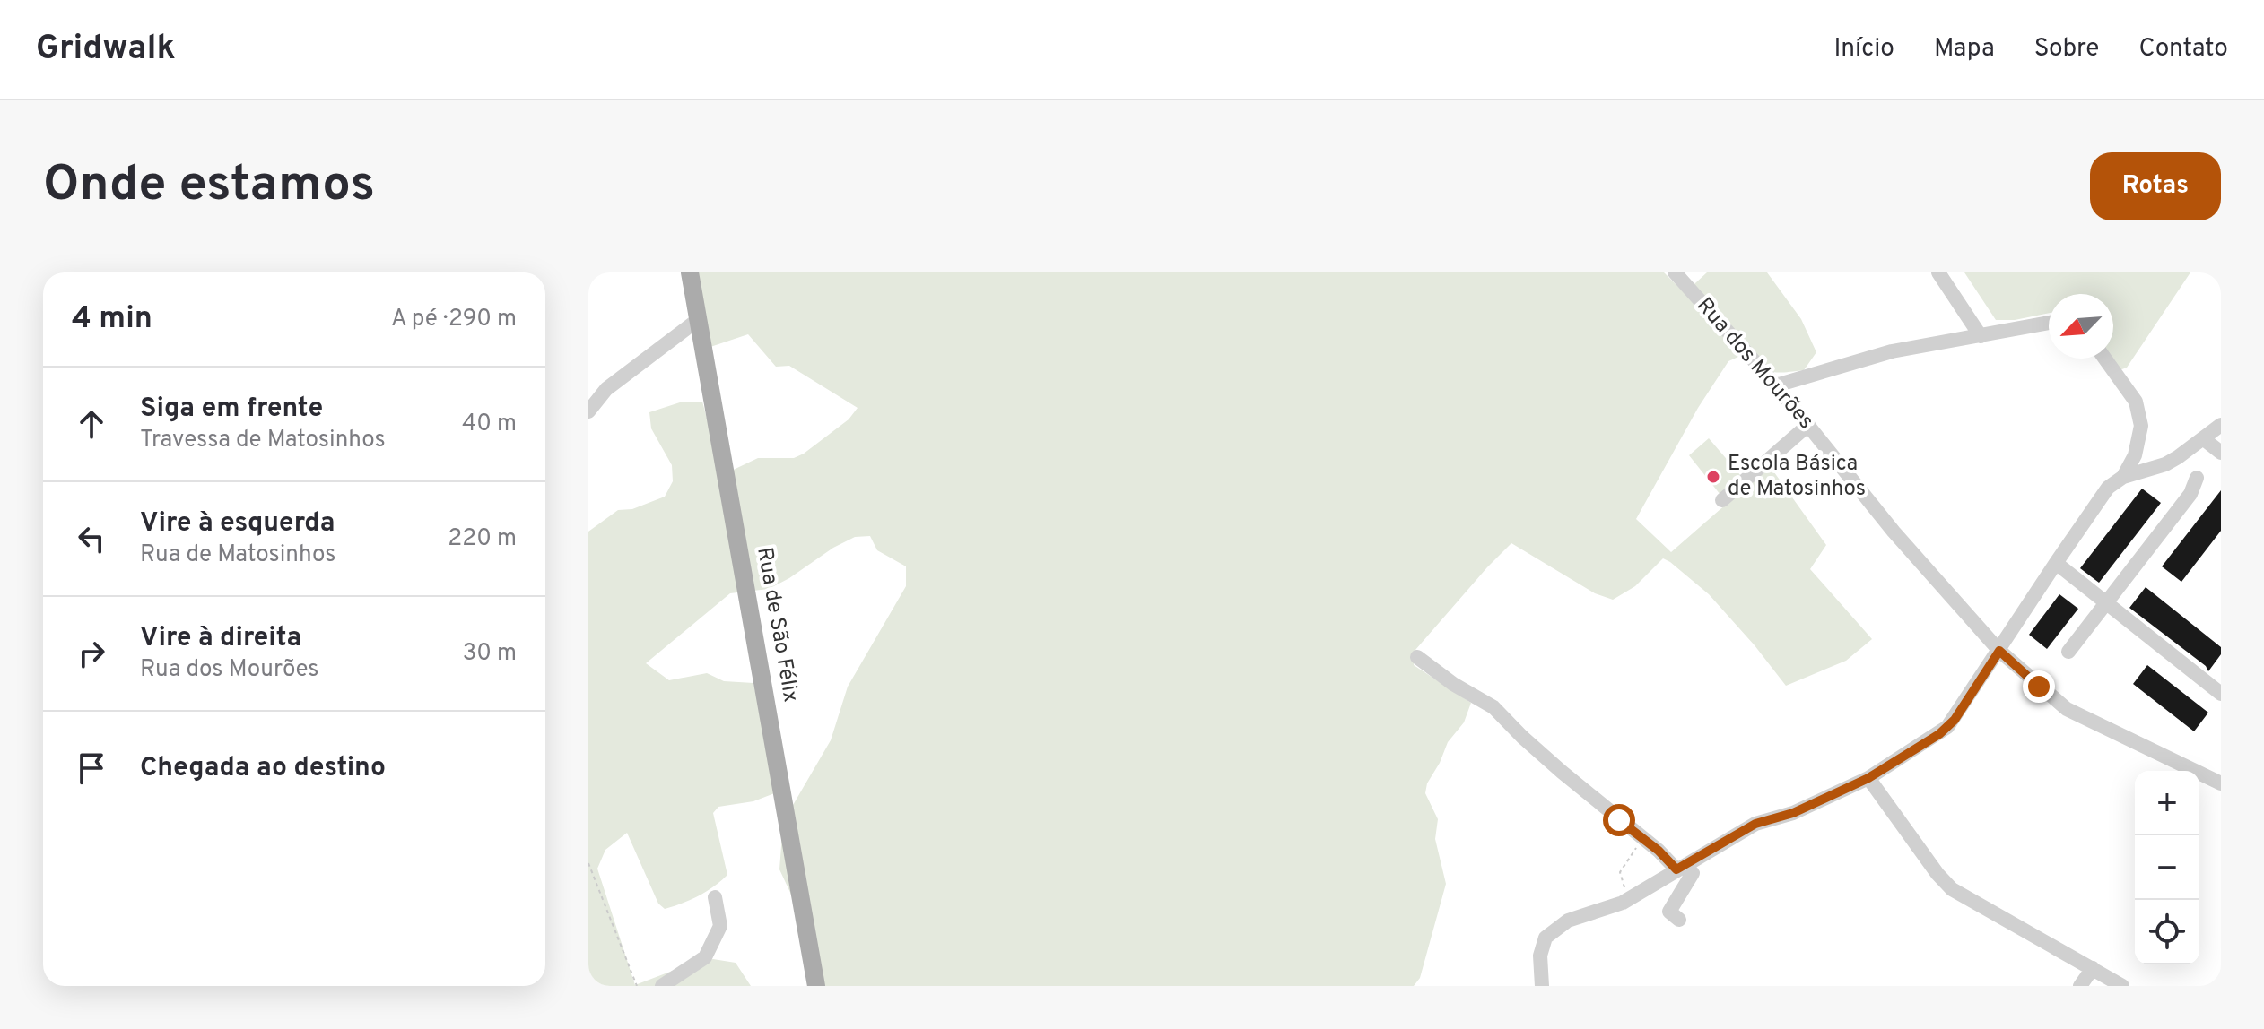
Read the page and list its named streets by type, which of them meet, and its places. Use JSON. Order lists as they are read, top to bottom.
{
  "streets": {
    "main road": ["Rua de São Félix"],
    "street": ["Rua dos Mourões"]
  },
  "places": ["Escola Básica de Matosinhos"],
  "north": "bottom left",
  "page": {
    "header": "Gridwalk",
    "nav": [
      "Início",
      "Mapa",
      "Sobre",
      "Contato"
    ],
    "buttons": "Rotas",
    "title": "Onde estamos",
    "heading": ["4 min", "A pé · 290 m"],
    "list": [
      ["Siga em frente", "Travessa de Matosinhos", "40 m"],
      ["Vire à esquerda", "Rua de Matosinhos", "220 m"],
      ["Vire à direita", "Rua dos Mourões", "30 m"],
      "Chegada ao destino"
    ],
    "map_buttons": ["+", "−"]
  }
}
